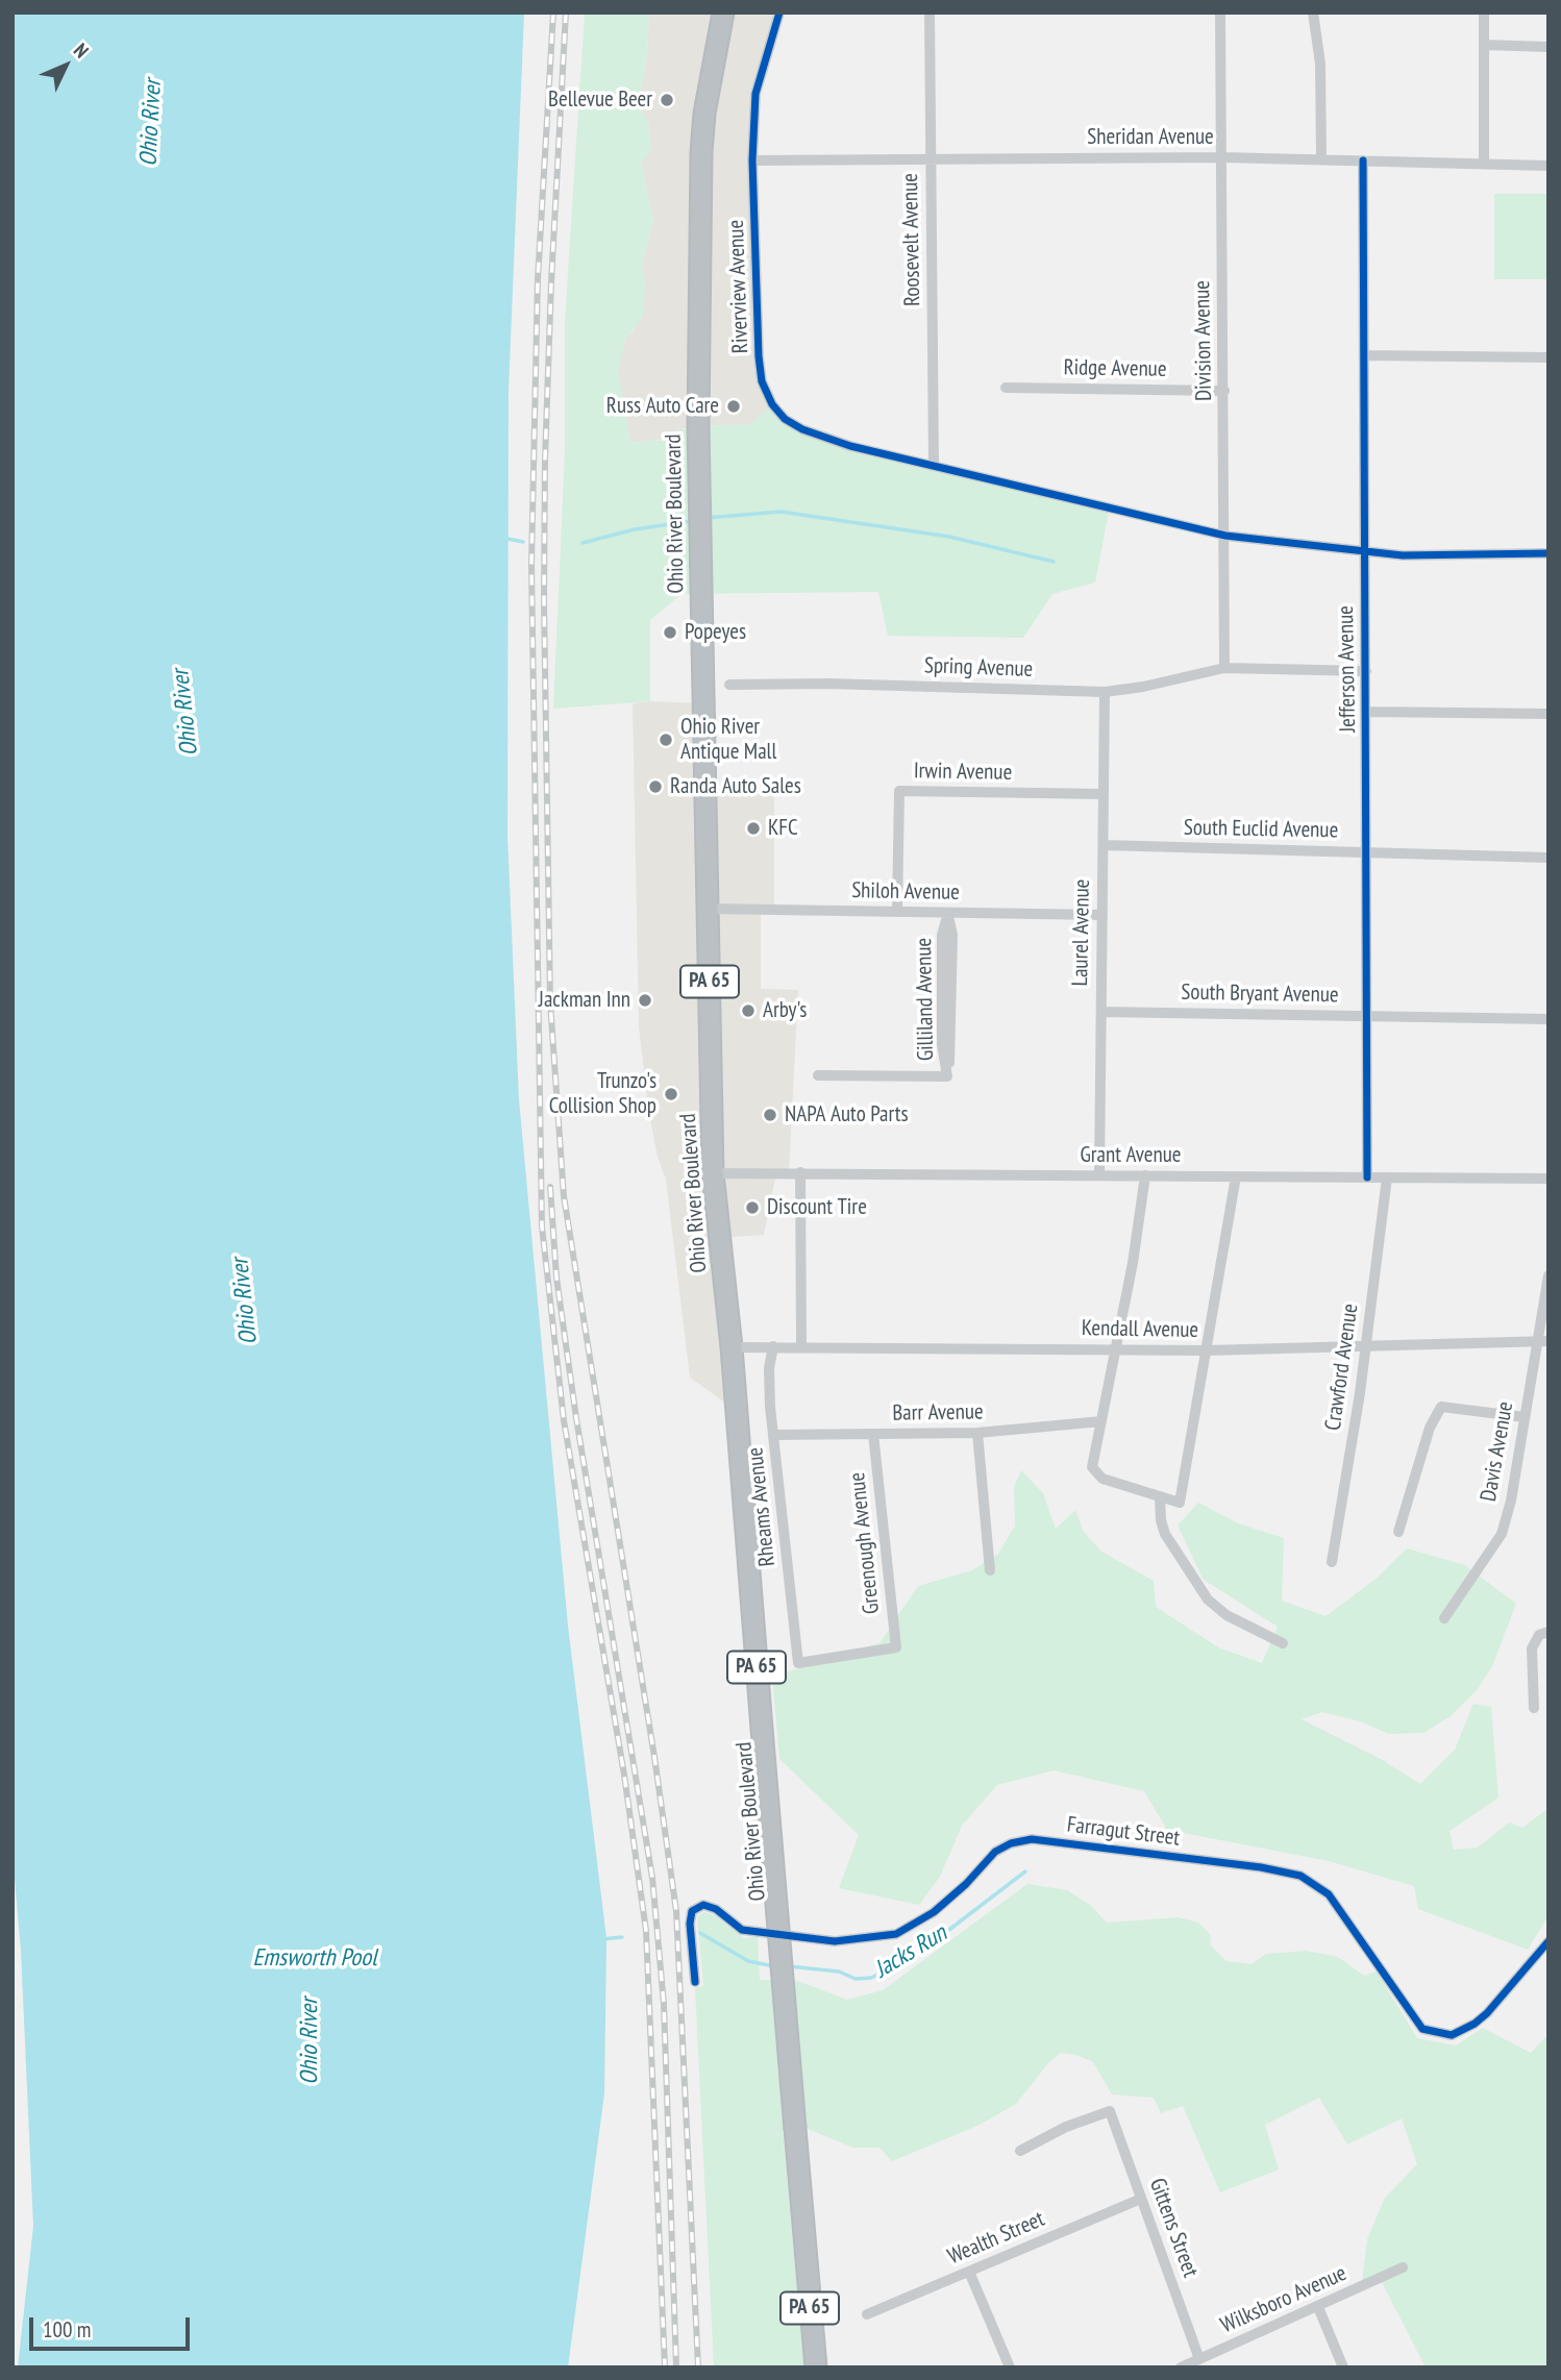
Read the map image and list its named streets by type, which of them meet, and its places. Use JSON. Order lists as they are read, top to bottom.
{
  "streets": {
    "highway": ["Ohio River Boulevard", "PA 65"],
    "street": [
      "Sheridan Avenue",
      "Roosevelt Avenue",
      "Riverview Avenue",
      "Division Avenue",
      "Ridge Avenue",
      "Spring Avenue",
      "Jefferson Avenue",
      "Irwin Avenue",
      "South Euclid Avenue",
      "Shiloh Avenue",
      "Laurel Avenue",
      "South Bryant Avenue",
      "Gilliland Avenue",
      "Grant Avenue",
      "Kendall Avenue",
      "Crawford Avenue",
      "Barr Avenue",
      "Davis Avenue",
      "Rheams Avenue",
      "Greenough Avenue",
      "Farragut Street",
      "Gittens Street",
      "Wealth Street",
      "Wilksboro Avenue"
    ]
  },
  "crossings": [
    ["Sheridan Avenue", "Roosevelt Avenue"],
    ["Sheridan Avenue", "Riverview Avenue"],
    ["Sheridan Avenue", "Division Avenue"],
    ["Sheridan Avenue", "Jefferson Avenue"],
    ["Roosevelt Avenue", "Riverview Avenue"],
    ["Riverview Avenue", "Division Avenue"],
    ["Riverview Avenue", "Jefferson Avenue"],
    ["Division Avenue", "Ridge Avenue"],
    ["Division Avenue", "Spring Avenue"],
    ["Ohio River Boulevard", "Shiloh Avenue"],
    ["Ohio River Boulevard", "Grant Avenue"],
    ["Ohio River Boulevard", "Kendall Avenue"],
    ["Spring Avenue", "Jefferson Avenue"],
    ["Spring Avenue", "Laurel Avenue"],
    ["Jefferson Avenue", "South Euclid Avenue"],
    ["Jefferson Avenue", "South Bryant Avenue"],
    ["Jefferson Avenue", "Grant Avenue"],
    ["Irwin Avenue", "Shiloh Avenue"],
    ["Irwin Avenue", "Laurel Avenue"],
    ["South Euclid Avenue", "Laurel Avenue"],
    ["Shiloh Avenue", "Laurel Avenue"],
    ["Shiloh Avenue", "Gilliland Avenue"],
    ["Laurel Avenue", "South Bryant Avenue"],
    ["Laurel Avenue", "Grant Avenue"],
    ["Grant Avenue", "Crawford Avenue"],
    ["Kendall Avenue", "Crawford Avenue"],
    ["Kendall Avenue", "Davis Avenue"],
    ["Kendall Avenue", "Rheams Avenue"],
    ["Barr Avenue", "Rheams Avenue"],
    ["Barr Avenue", "Greenough Avenue"],
    ["Rheams Avenue", "Greenough Avenue"],
    ["Gittens Street", "Wealth Street"],
    ["Gittens Street", "Wilksboro Avenue"]
  ],
  "water": ["Ohio River", "Jacks Run", "Emsworth Pool"],
  "places": [
    "Bellevue Beer",
    "Russ Auto Care",
    "Popeyes",
    "Ohio River Antique Mall",
    "Randa Auto Sales",
    "KFC",
    "Jackman Inn",
    "Arby's",
    "Trunzo's Collision Shop",
    "NAPA Auto Parts",
    "Discount Tire"
  ],
  "scale_bar": "100 m",
  "north": "top right"
}
